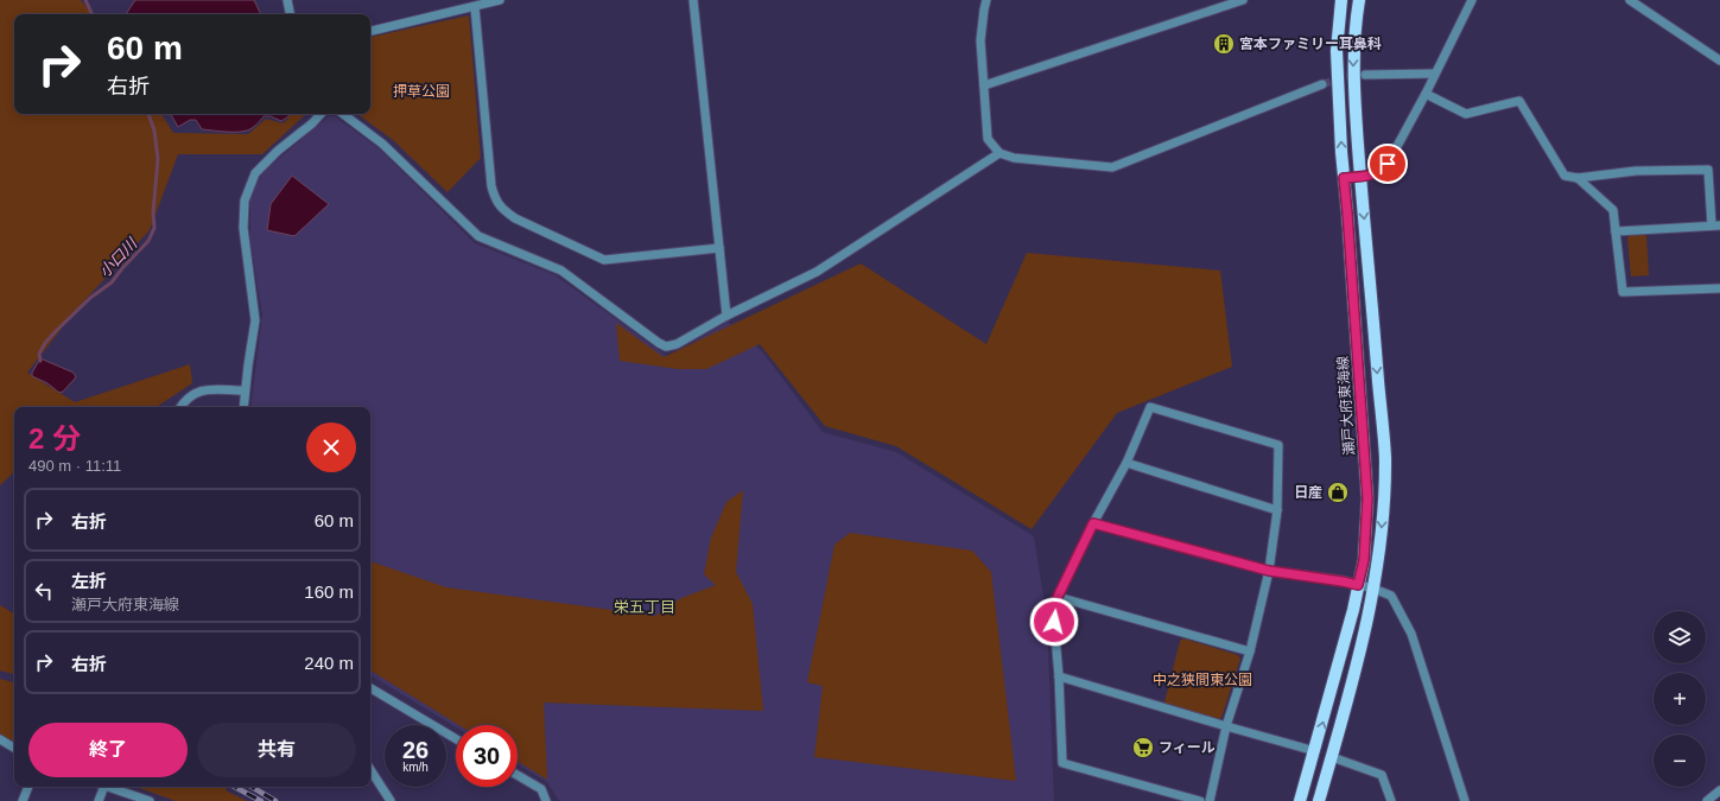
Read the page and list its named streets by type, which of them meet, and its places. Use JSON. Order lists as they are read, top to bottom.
{
  "streets": {
    "main road": ["瀬戸大府東海線"]
  },
  "districts": ["栄五丁目"],
  "water": ["小口川"],
  "parks": ["押草公園", "中之狭間東公園"],
  "places": {
    "building": ["宮本ファミリー耳鼻科"],
    "shop": ["日産"],
    "supermarket": ["フィール"]
  },
  "page": {
    "turn": ["60 m", "右折"],
    "heading": ["2 分", "490 m · 11:11"],
    "list": [
      {
        "name": "右折",
        "value": "60 m"
      },
      {
        "name": "左折",
        "note": "瀬戸大府東海線",
        "value": "160 m"
      },
      {
        "name": "右折",
        "value": "240 m"
      }
    ],
    "map_buttons": ["+", "−"],
    "buttons": ["終了", "共有"],
    "speed": "26 km/h",
    "limit": "30"
  }
}
